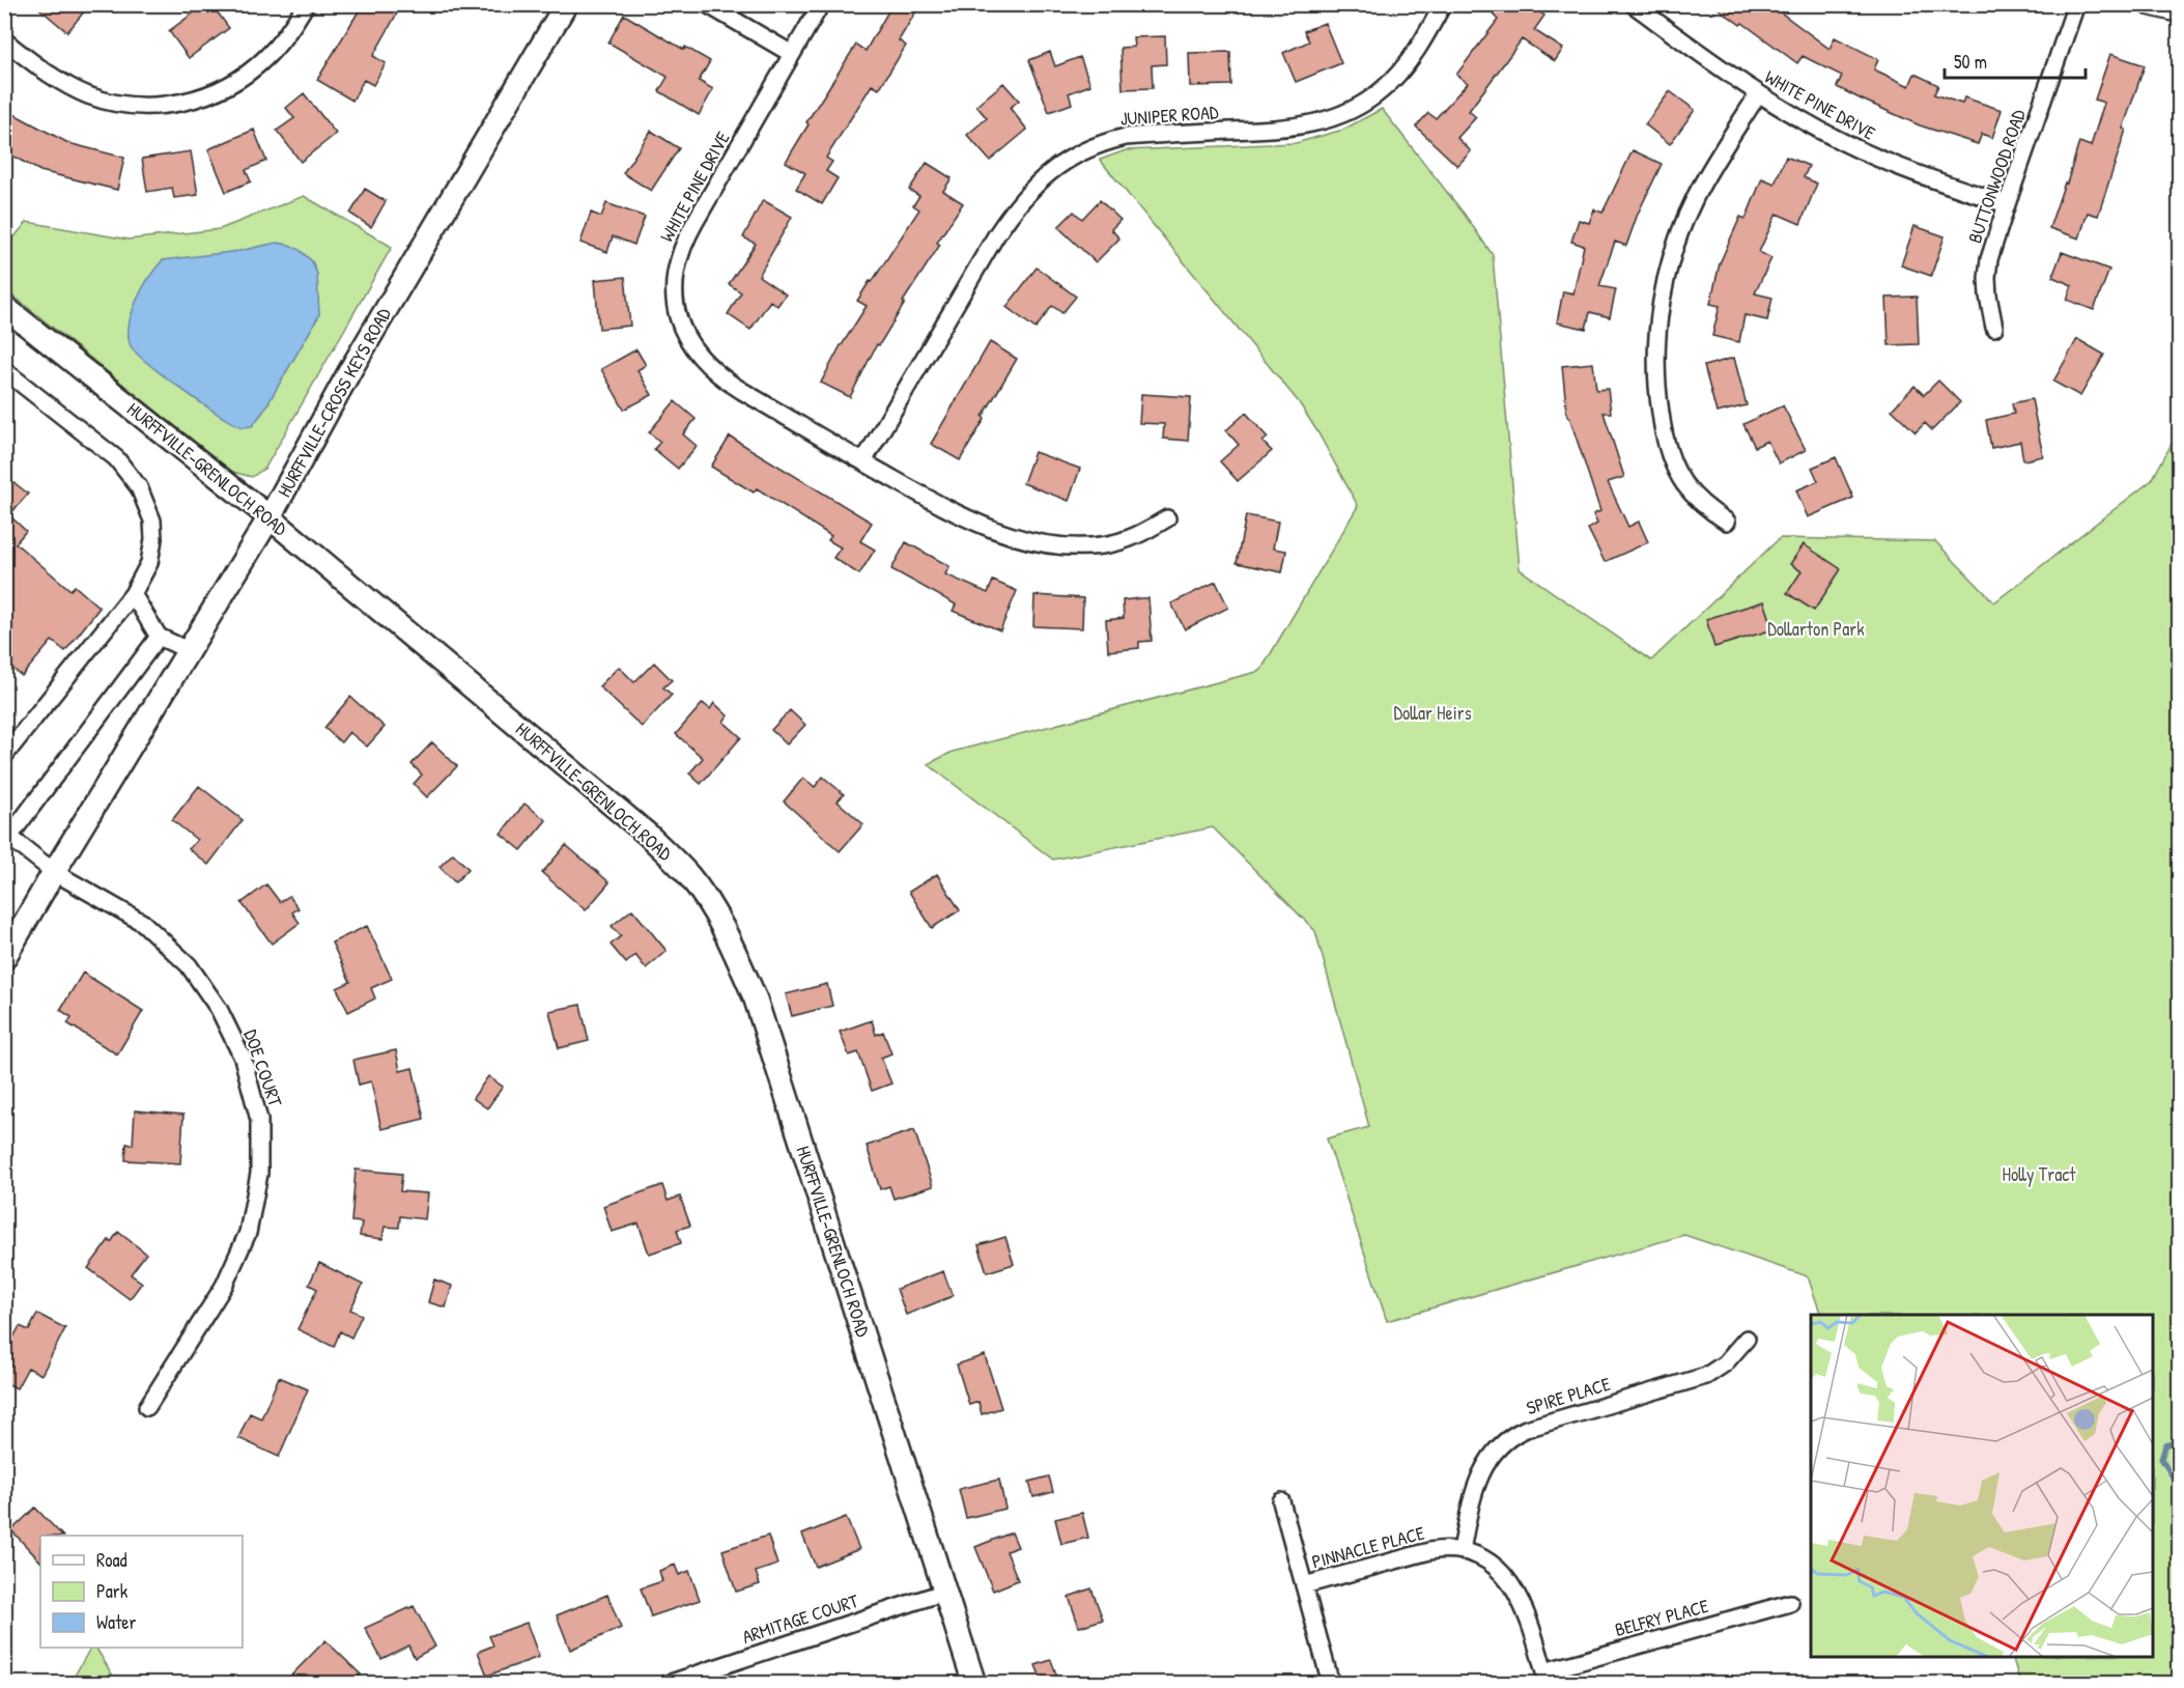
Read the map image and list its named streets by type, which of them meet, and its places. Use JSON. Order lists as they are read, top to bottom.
{
  "streets": {
    "main road": ["HURFFVILLE-CROSS KEYS ROAD", "HURFFVILLE-GRENLOCH ROAD"],
    "street": [
      "WHITE PINE DRIVE",
      "JUNIPER ROAD",
      "BUTTONWOOD ROAD",
      "DOE COURT",
      "SPIRE PLACE",
      "PINNACLE PLACE",
      "BELFRY PLACE",
      "ARMITAGE COURT"
    ]
  },
  "crossings": [
    ["WHITE PINE DRIVE", "JUNIPER ROAD"],
    ["WHITE PINE DRIVE", "BUTTONWOOD ROAD"],
    ["HURFFVILLE-CROSS KEYS ROAD", "HURFFVILLE-GRENLOCH ROAD"],
    ["HURFFVILLE-CROSS KEYS ROAD", "DOE COURT"],
    ["HURFFVILLE-GRENLOCH ROAD", "ARMITAGE COURT"],
    ["SPIRE PLACE", "PINNACLE PLACE"],
    ["PINNACLE PLACE", "BELFRY PLACE"]
  ],
  "parks": ["Dollarton Park", "Dollar Heirs", "Holly Tract"],
  "legend": ["Road", "Park", "Water"],
  "scale_bar": "50 m"
}
